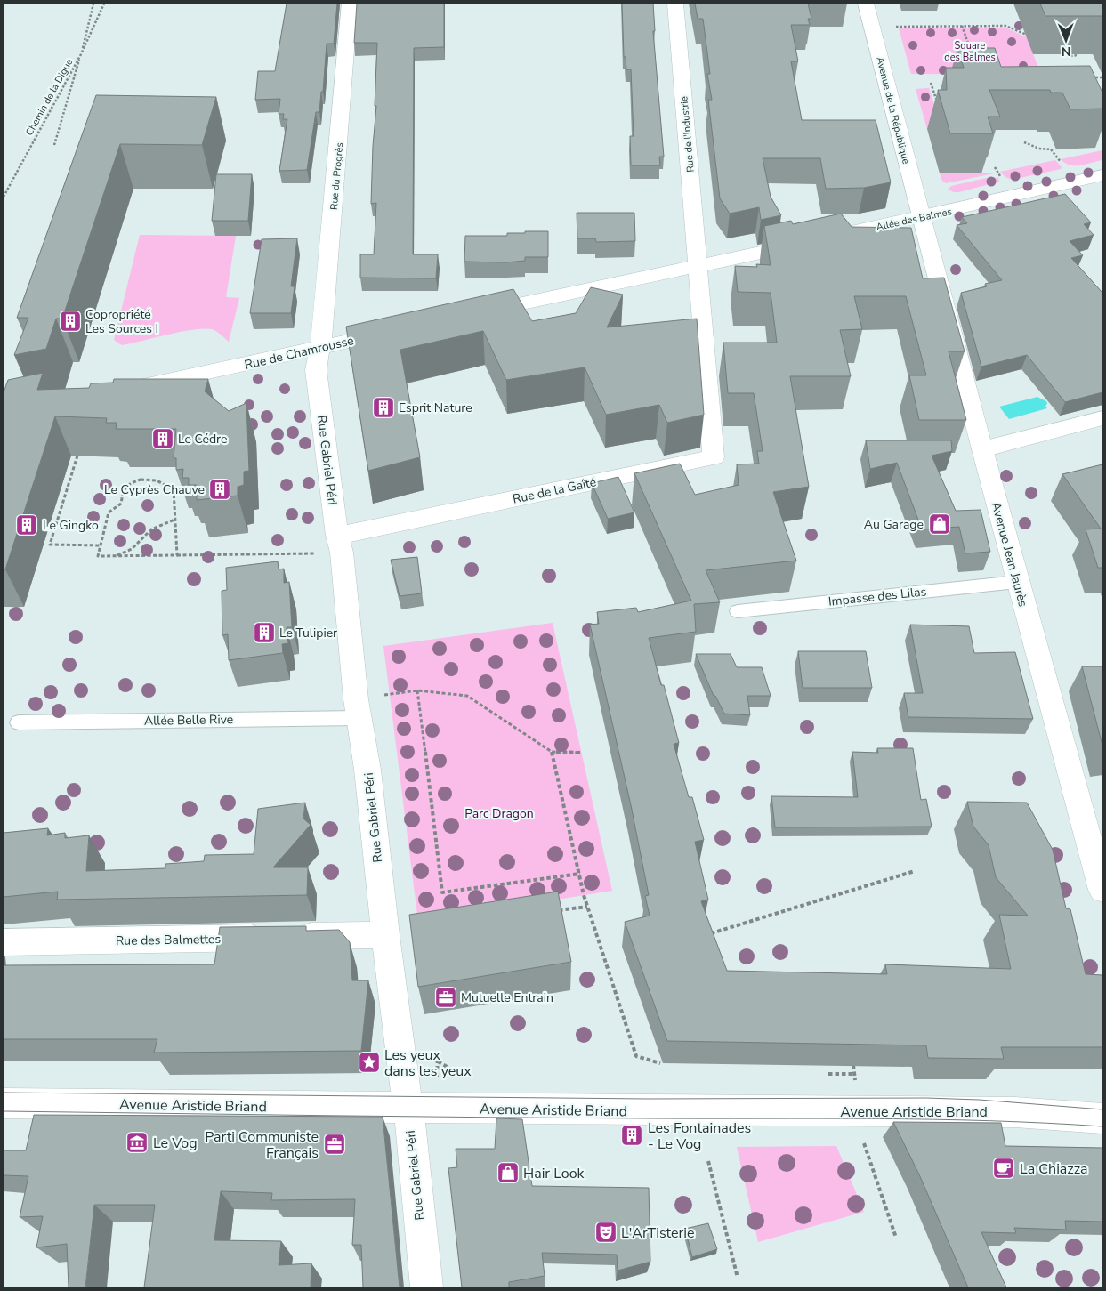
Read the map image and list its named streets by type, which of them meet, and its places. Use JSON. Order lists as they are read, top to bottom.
{
  "streets": {
    "street": [
      "Avenue de la République",
      "Rue de l'Industrie",
      "Rue du Progrès",
      "Allée des Balmes",
      "Rue de Chamrousse",
      "Rue Gabriel Péri",
      "Rue de la Gaîté",
      "Avenue Jean Jaurès",
      "Rue des Balmettes",
      "Avenue Aristide Briand"
    ],
    "lane": ["Impasse des Lilas", "Allée Belle Rive"],
    "path": ["Chemin de la Digue"]
  },
  "crossings": [
    ["Avenue de la République", "Allée des Balmes"],
    ["Avenue de la République", "Avenue Jean Jaurès"],
    ["Rue de l'Industrie", "Allée des Balmes"],
    ["Rue de l'Industrie", "Rue de la Gaîté"],
    ["Rue du Progrès", "Rue de Chamrousse"],
    ["Rue du Progrès", "Rue Gabriel Péri"],
    ["Allée des Balmes", "Rue de la Gaîté"],
    ["Allée des Balmes", "Avenue Jean Jaurès"],
    ["Rue de Chamrousse", "Rue Gabriel Péri"],
    ["Rue Gabriel Péri", "Rue de la Gaîté"],
    ["Rue Gabriel Péri", "Allée Belle Rive"],
    ["Rue Gabriel Péri", "Rue des Balmettes"],
    ["Rue Gabriel Péri", "Avenue Aristide Briand"],
    ["Avenue Jean Jaurès", "Impasse des Lilas"]
  ],
  "parks": ["Square des Balmes", "Parc Dragon"],
  "places": {
    "building": [
      "Copropriété Les Sources I",
      "Esprit Nature",
      "Le Cédre",
      "Le Cyprès Chauve",
      "Le Gingko",
      "Le Tulipier",
      "Les Fontainades - Le Vog"
    ],
    "shop": ["Au Garage", "Hair Look"],
    "office": ["Mutuelle Entrain", "Parti Communiste Français"],
    "place": ["Les yeux dans les yeux"],
    "museum": ["Le Vog"],
    "cafe": ["La Chiazza"],
    "theatre": ["L'ArTisterie"]
  },
  "north": "bottom"
}
